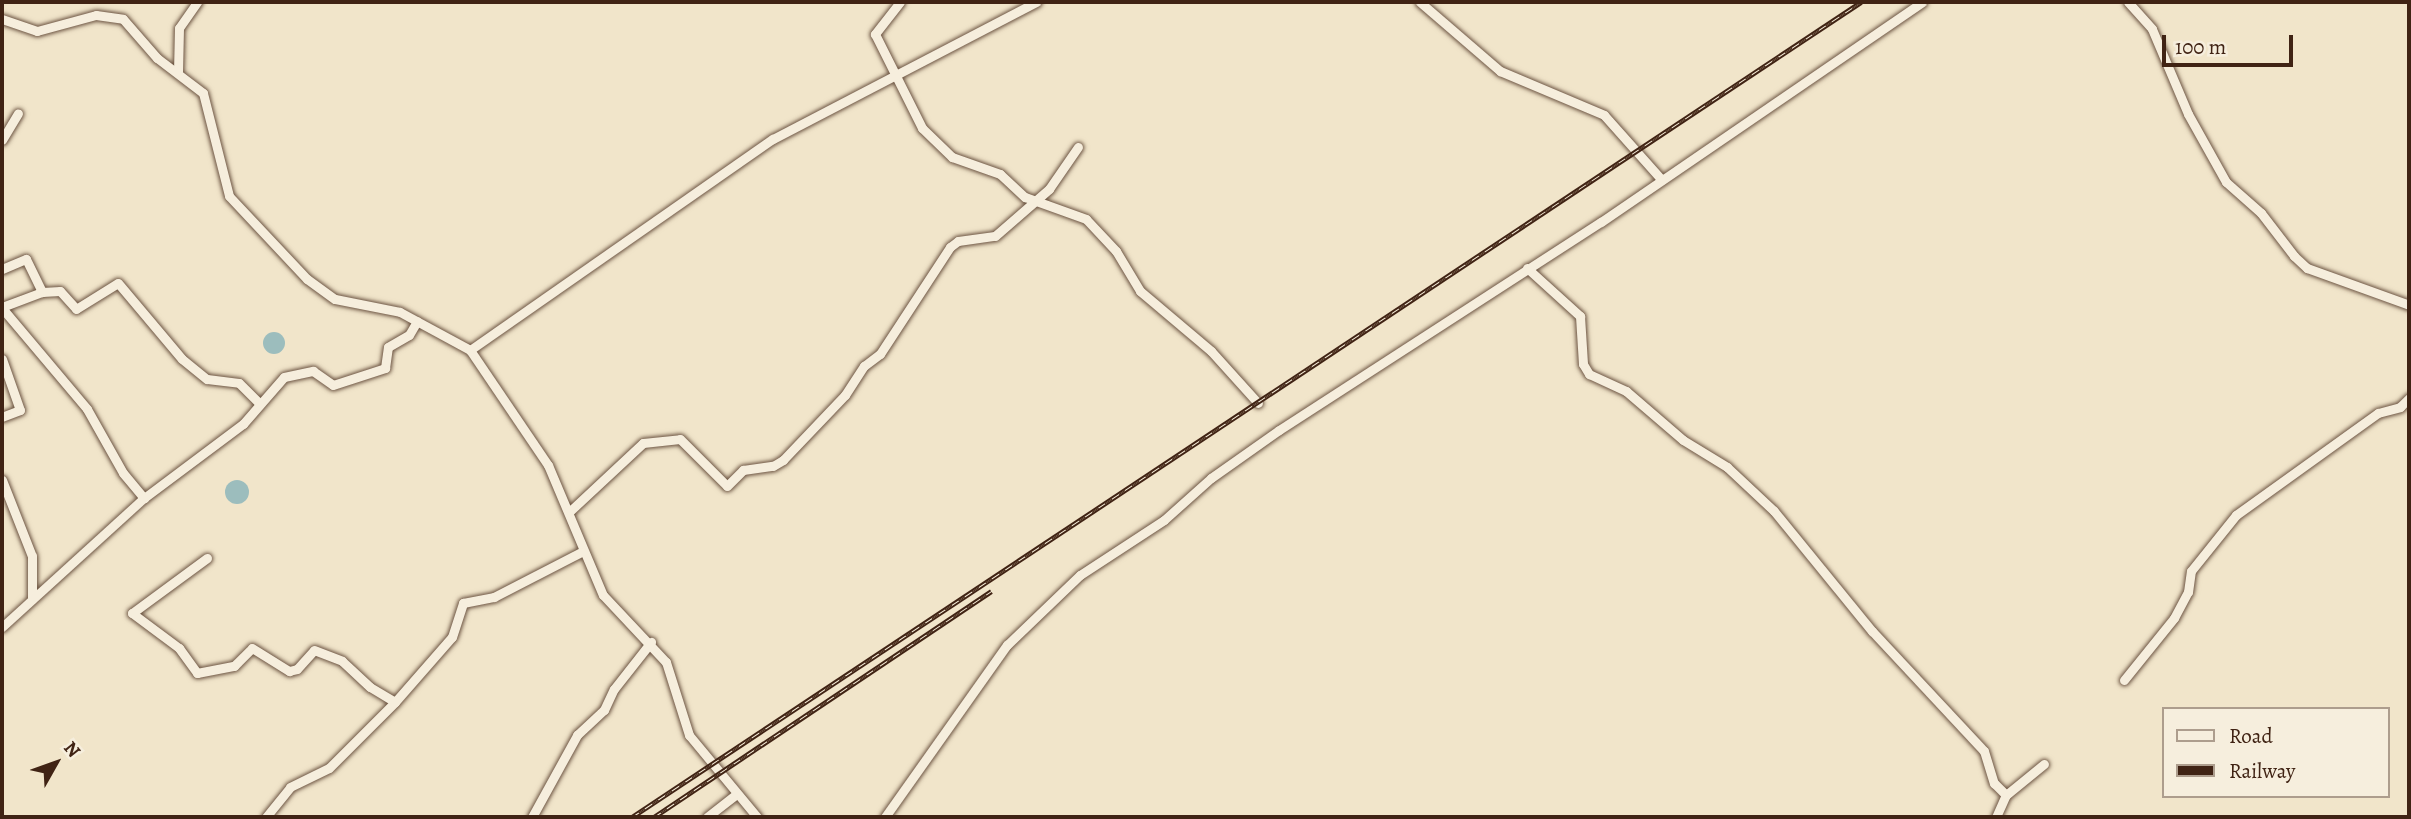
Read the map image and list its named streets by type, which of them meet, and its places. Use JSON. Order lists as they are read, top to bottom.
{
  "legend": ["Road", "Railway"],
  "scale_bar": "100 m",
  "north": "top right"
}
